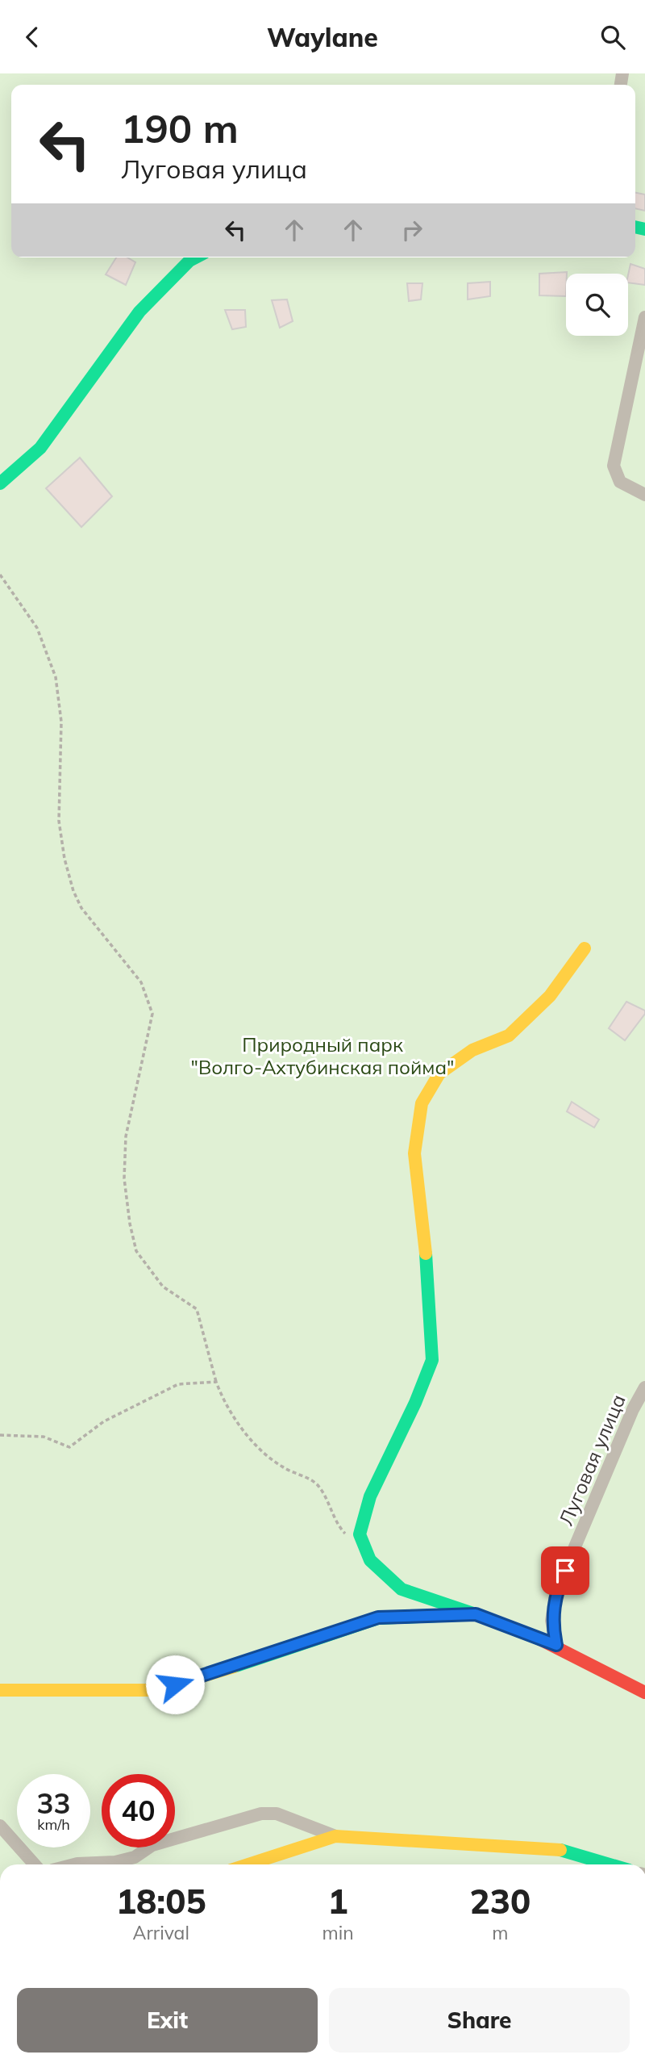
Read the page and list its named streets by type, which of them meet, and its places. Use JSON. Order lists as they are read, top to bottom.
{
  "streets": {
    "street": ["Луговая улица"]
  },
  "parks": ["Природный парк \"Волго-Ахтубинская пойма\""],
  "page": {
    "header": "Waylane",
    "turn": ["190 m", "Луговая улица"],
    "speed": "33 km/h",
    "limit": "40",
    "eta": [
      "18:05",
      "Arrival",
      "1",
      "min",
      "230",
      "m"
    ],
    "buttons": ["Exit", "Share"]
  }
}
